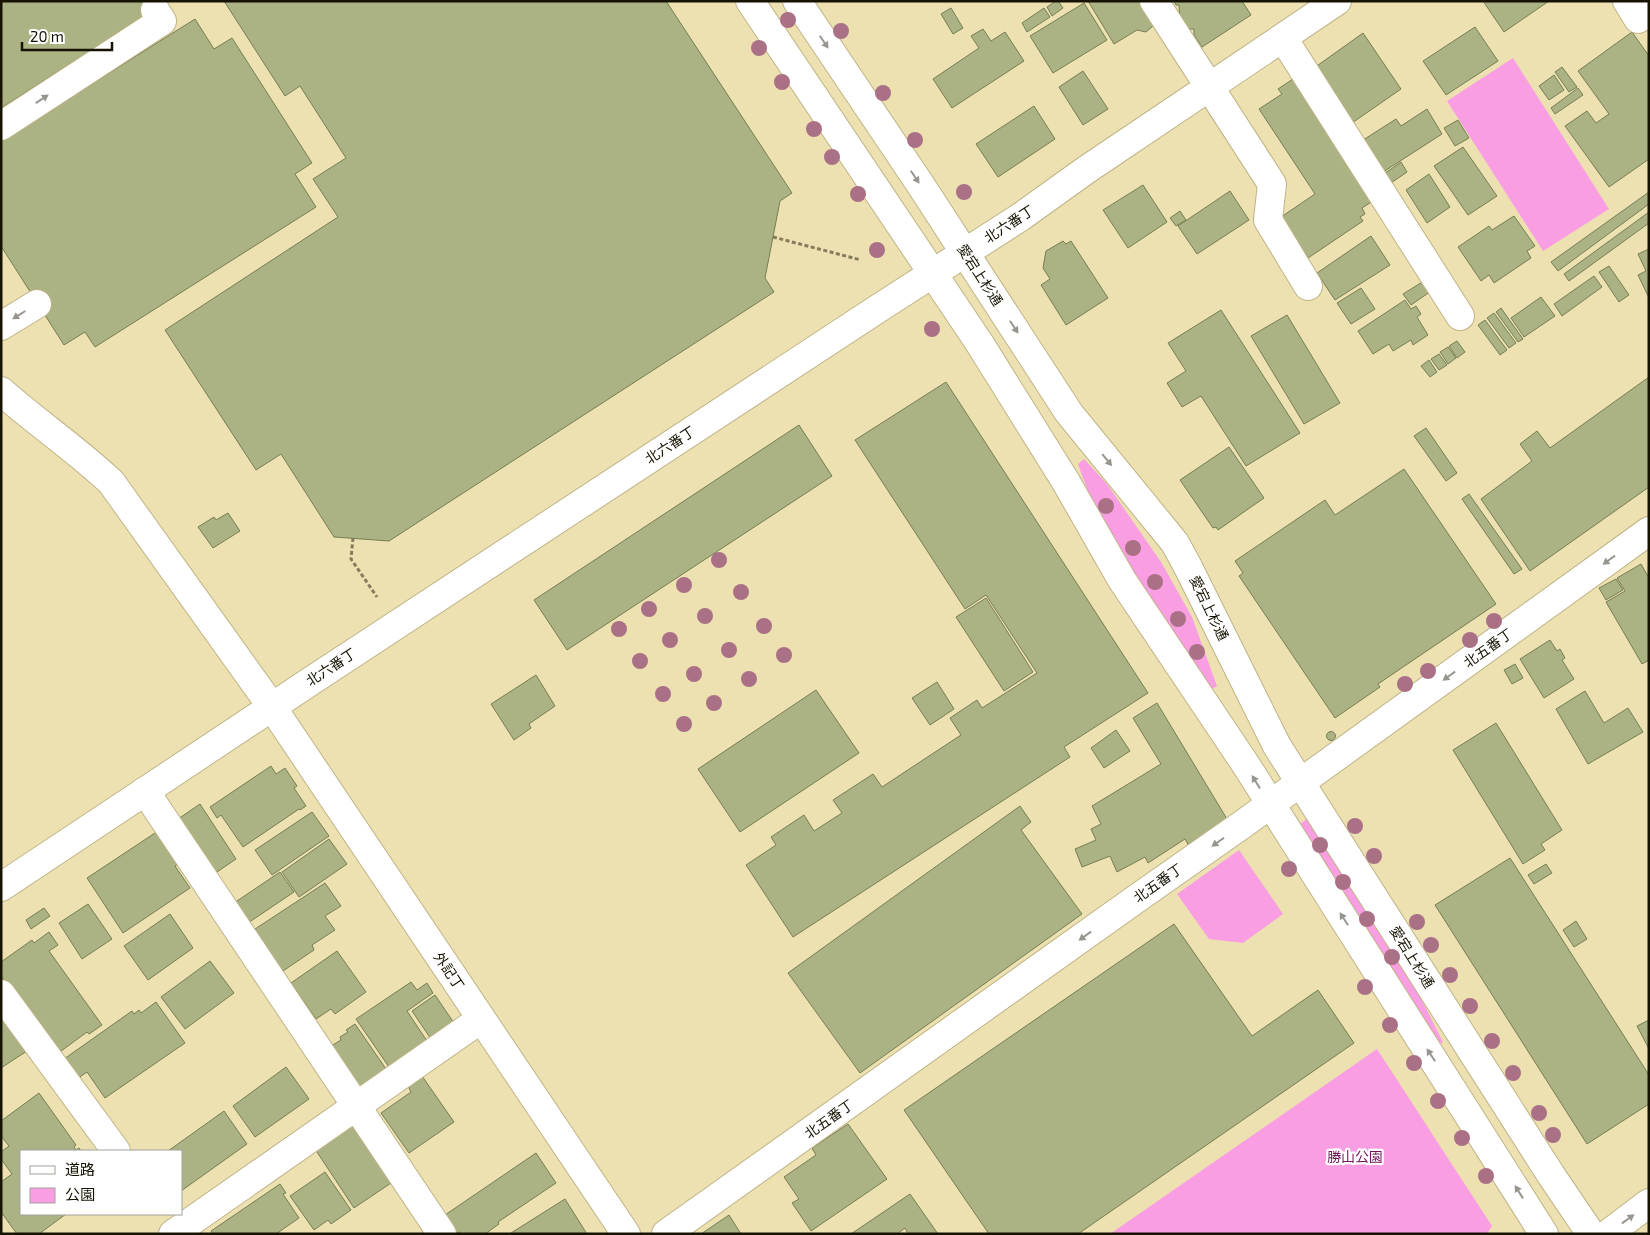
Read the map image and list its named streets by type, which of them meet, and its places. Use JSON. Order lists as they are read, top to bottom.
{
  "streets": {
    "street": [
      "北六番丁",
      "愛宕上杉通",
      "北五番丁",
      "外記丁"
    ]
  },
  "crossings": [
    ["北六番丁", "愛宕上杉通"],
    ["北六番丁", "外記丁"],
    ["愛宕上杉通", "北五番丁"]
  ],
  "one_way": ["北五番丁"],
  "parks": ["勝山公園"],
  "legend": ["道路", "公園"],
  "scale_bar": "20 m"
}
